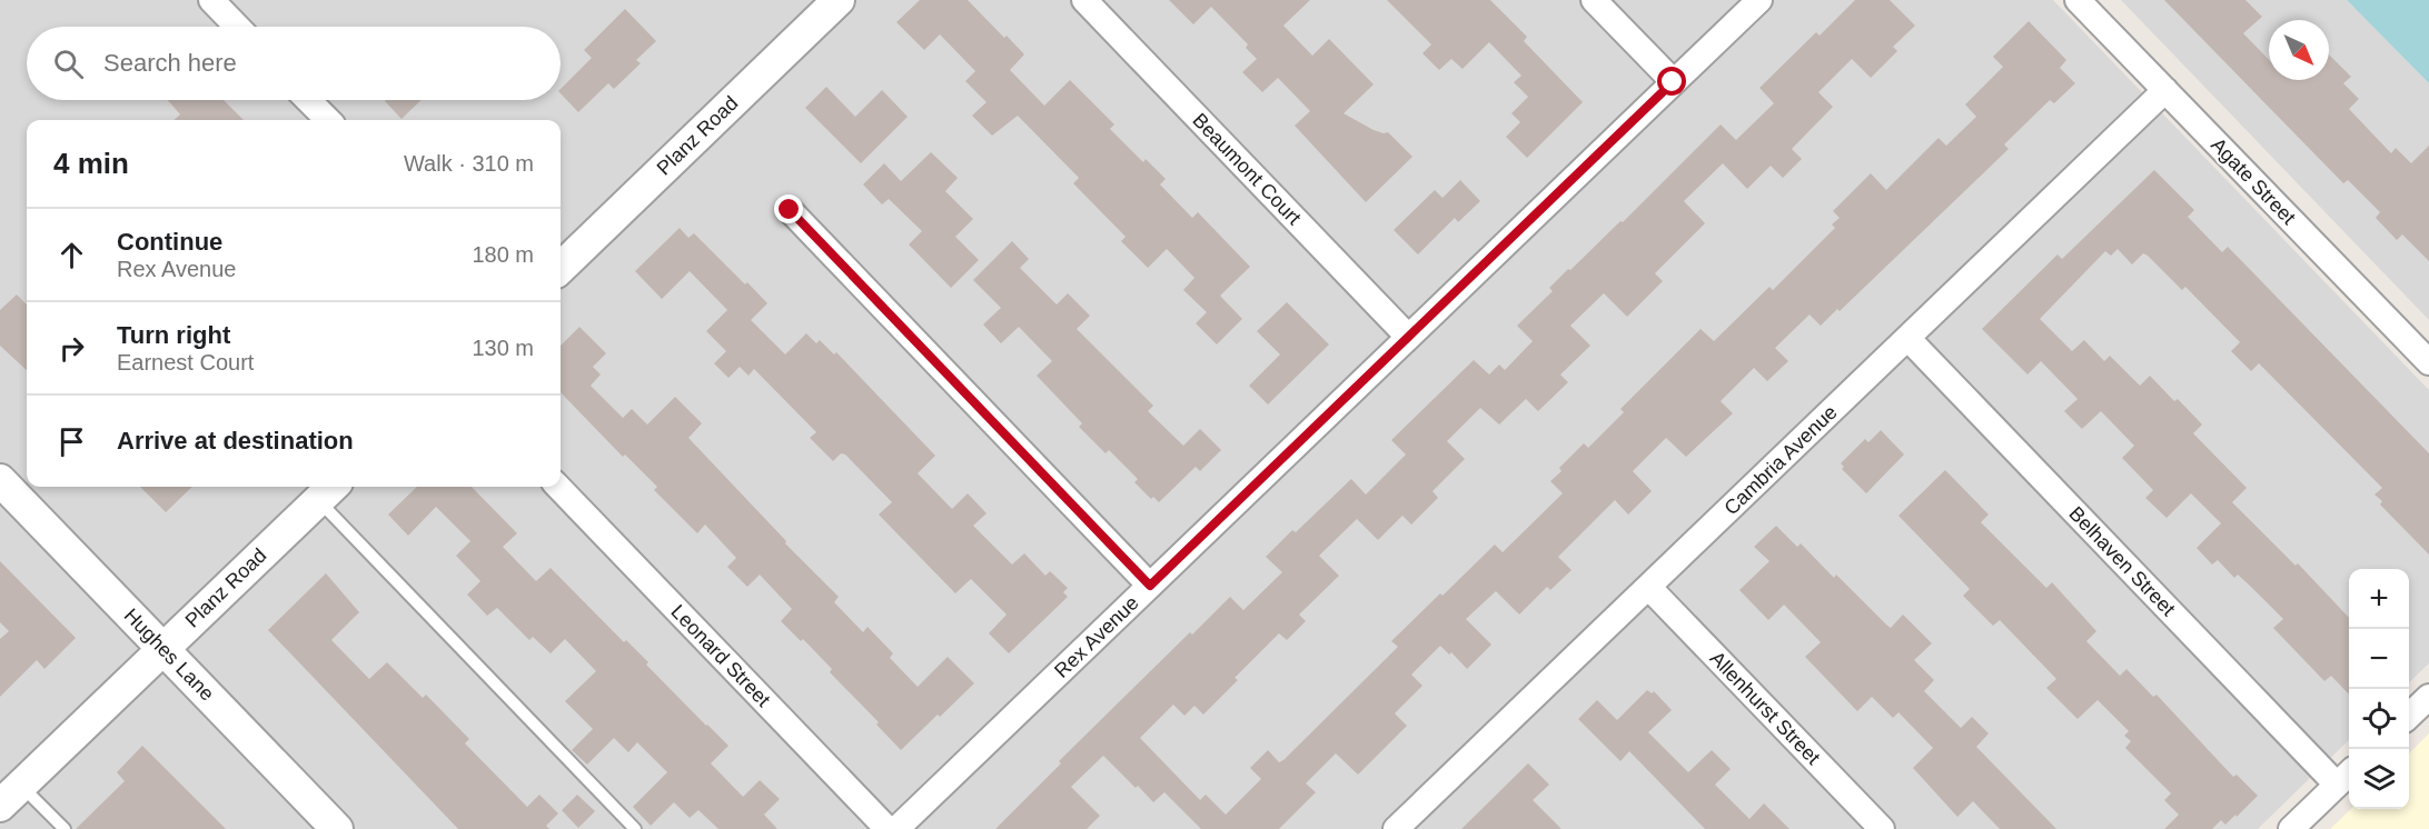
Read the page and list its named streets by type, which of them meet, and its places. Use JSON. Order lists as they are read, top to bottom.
{
  "streets": {
    "street": [
      "Planz Road",
      "Beaumont Court",
      "Agate Street",
      "Cambria Avenue",
      "Belhaven Street",
      "Rex Avenue",
      "Hughes Lane",
      "Leonard Street",
      "Allenhurst Street"
    ]
  },
  "crossings": [
    ["Planz Road", "Hughes Lane"],
    ["Beaumont Court", "Rex Avenue"],
    ["Agate Street", "Cambria Avenue"],
    ["Cambria Avenue", "Belhaven Street"],
    ["Cambria Avenue", "Allenhurst Street"]
  ],
  "north": "bottom right",
  "page": {
    "search": "Search here",
    "heading": ["4 min", "Walk · 310 m"],
    "list": [
      ["Continue", "Rex Avenue", "180 m"],
      ["Turn right", "Earnest Court", "130 m"],
      "Arrive at destination"
    ],
    "map_buttons": ["+", "−"]
  }
}
